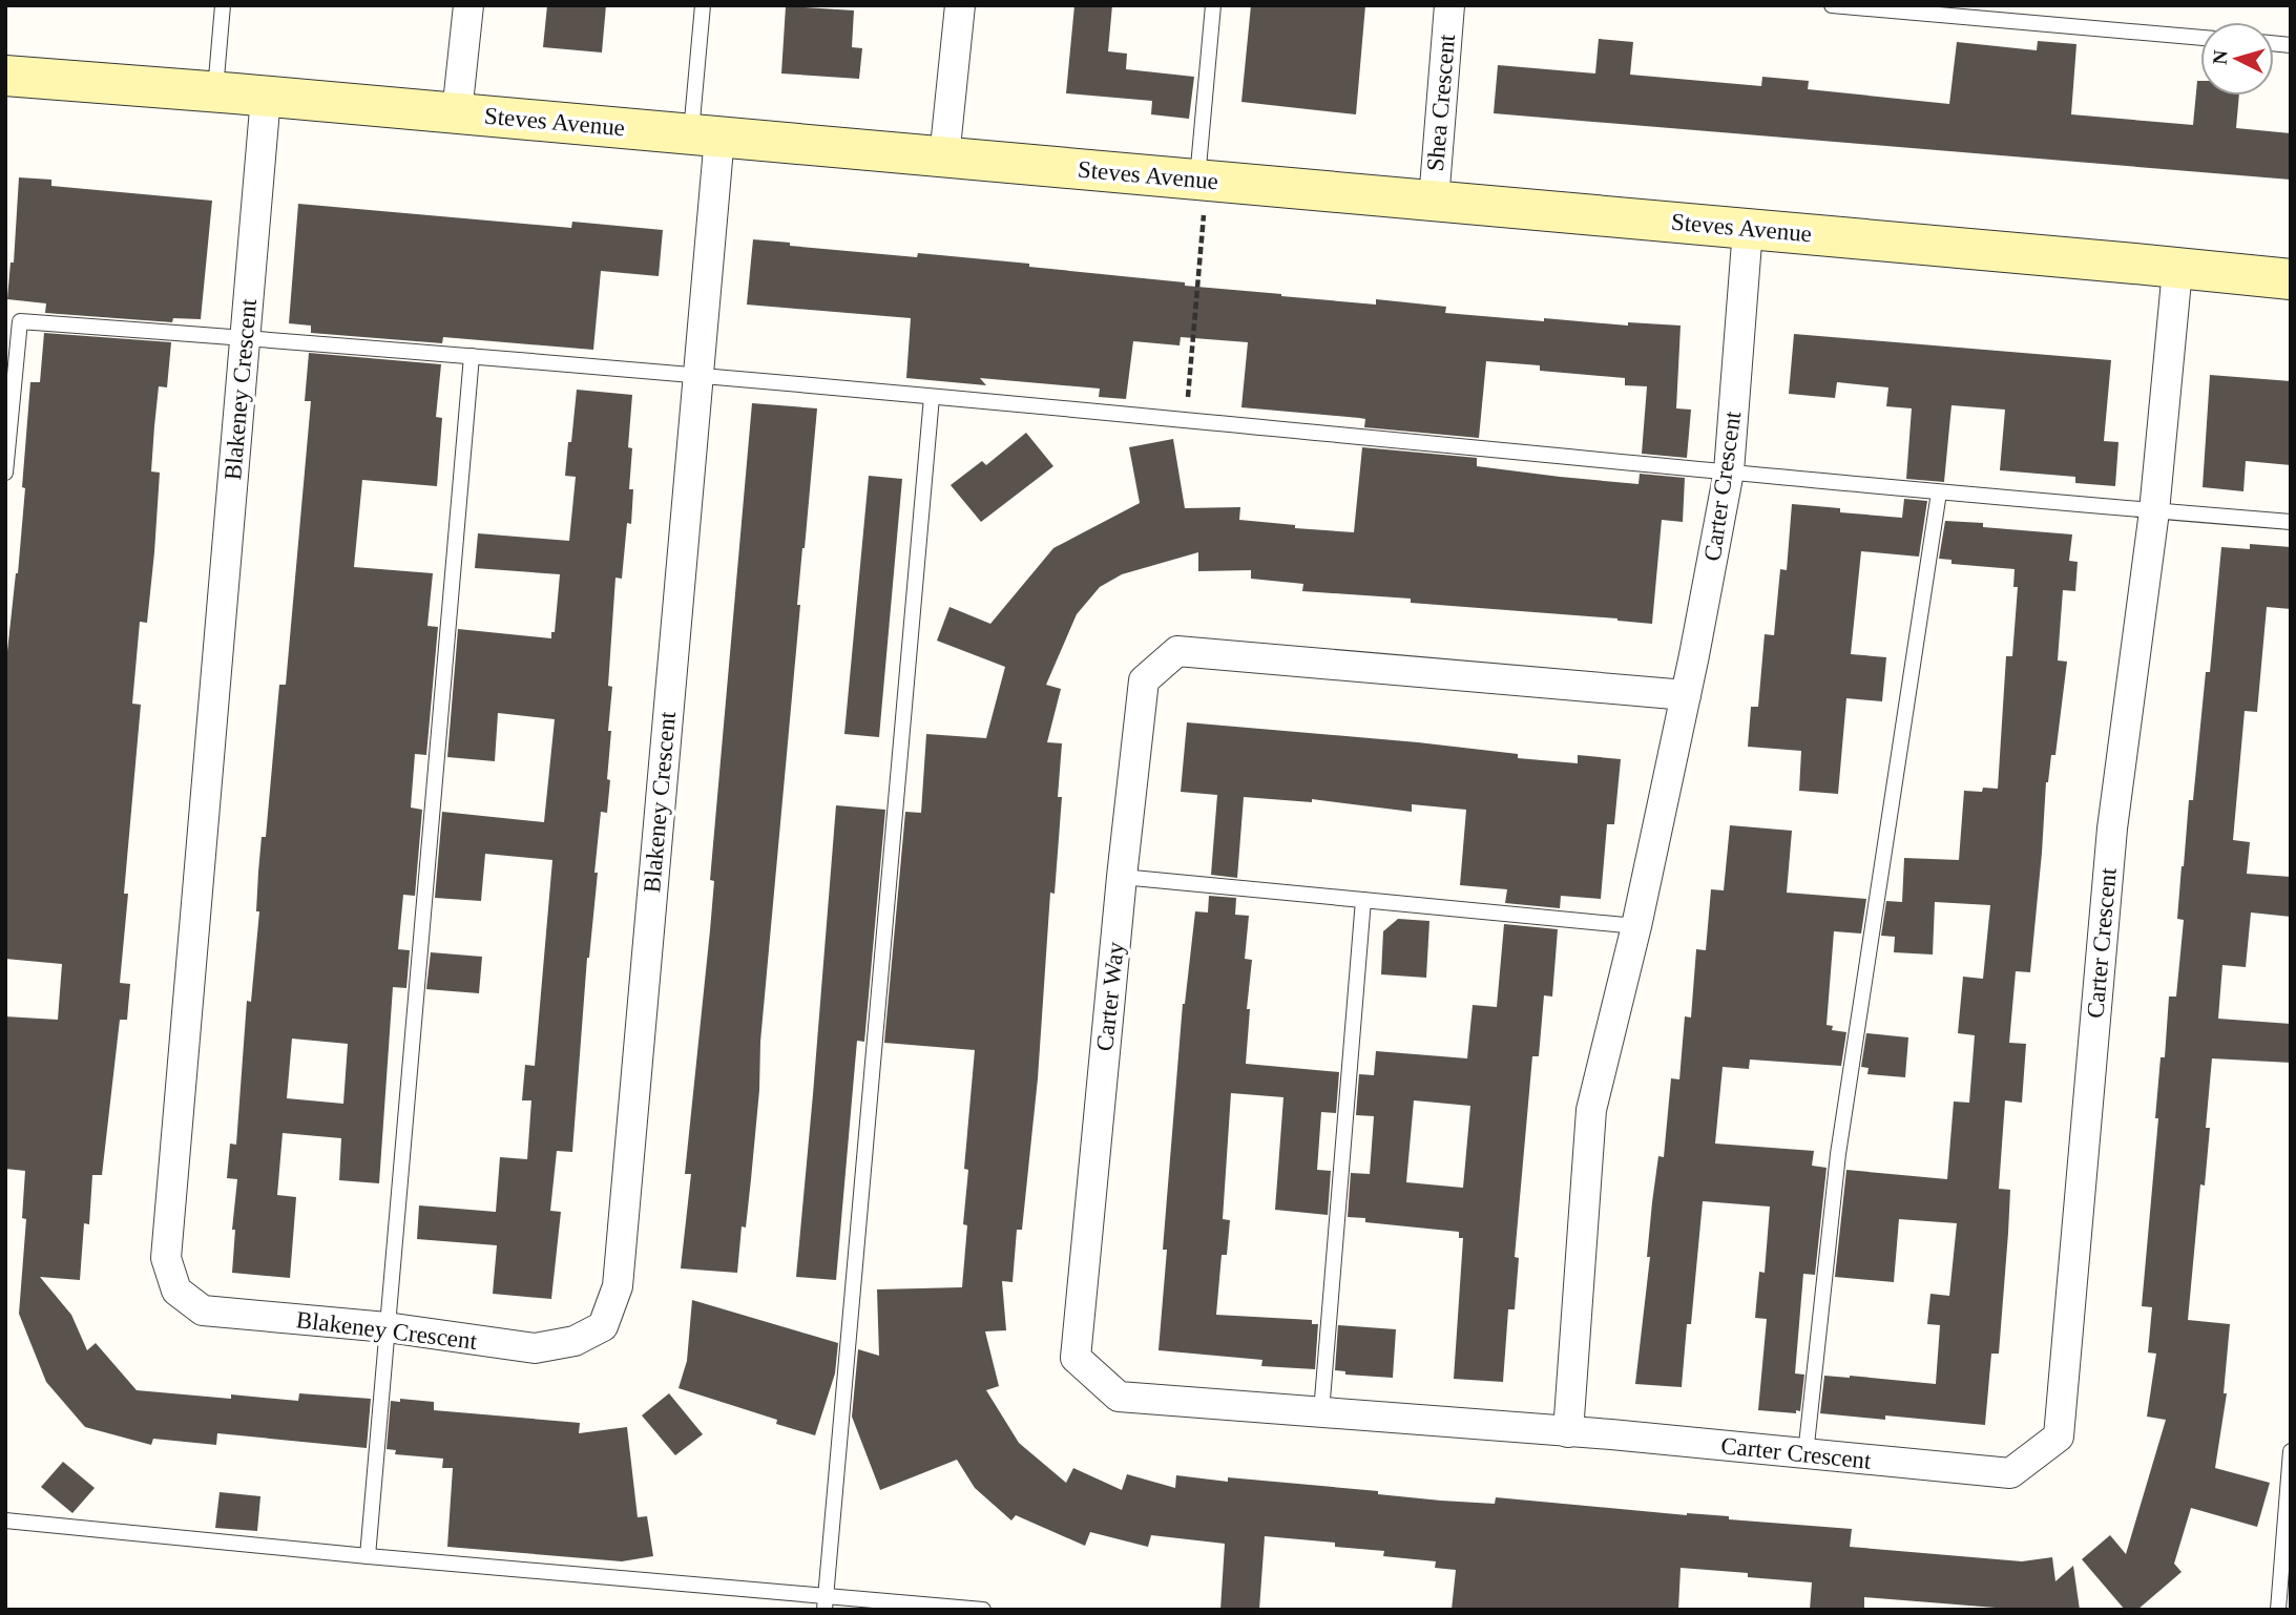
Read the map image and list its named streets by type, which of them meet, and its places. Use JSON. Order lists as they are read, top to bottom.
{
  "streets": {
    "street": [
      "Shea Crescent",
      "Steves Avenue",
      "Blakeney Crescent",
      "Carter Crescent",
      "Carter Way"
    ]
  },
  "crossings": [
    ["Shea Crescent", "Steves Avenue"],
    ["Steves Avenue", "Blakeney Crescent"],
    ["Steves Avenue", "Carter Crescent"],
    ["Carter Crescent", "Carter Way"]
  ],
  "north": "left"
}
